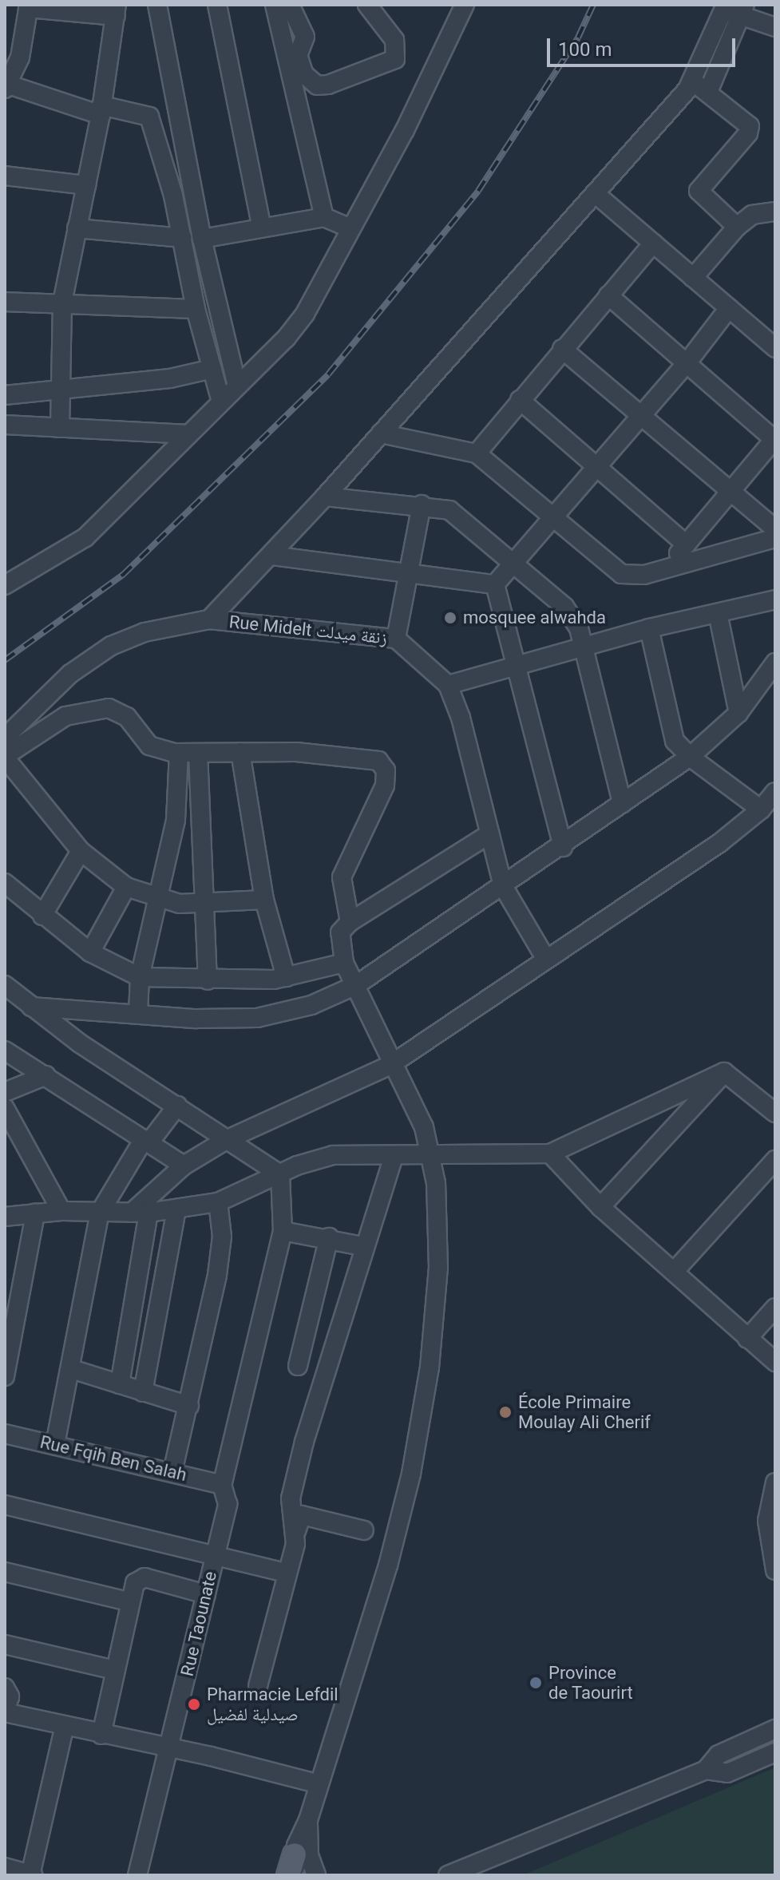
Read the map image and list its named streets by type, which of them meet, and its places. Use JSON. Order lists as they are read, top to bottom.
{
  "streets": {
    "street": ["Rue Midelt زنقة ميدلت", "Rue Fqih Ben Salah", "Rue Taounate"]
  },
  "crossings": [
    ["Rue Fqih Ben Salah", "Rue Taounate"]
  ],
  "places": [
    "mosquee alwahda",
    "École Primaire Moulay Ali Cherif",
    "Province de Taourirt",
    "Pharmacie Lefdil صيدلية لفضيل"
  ],
  "scale_bar": "100 m"
}
